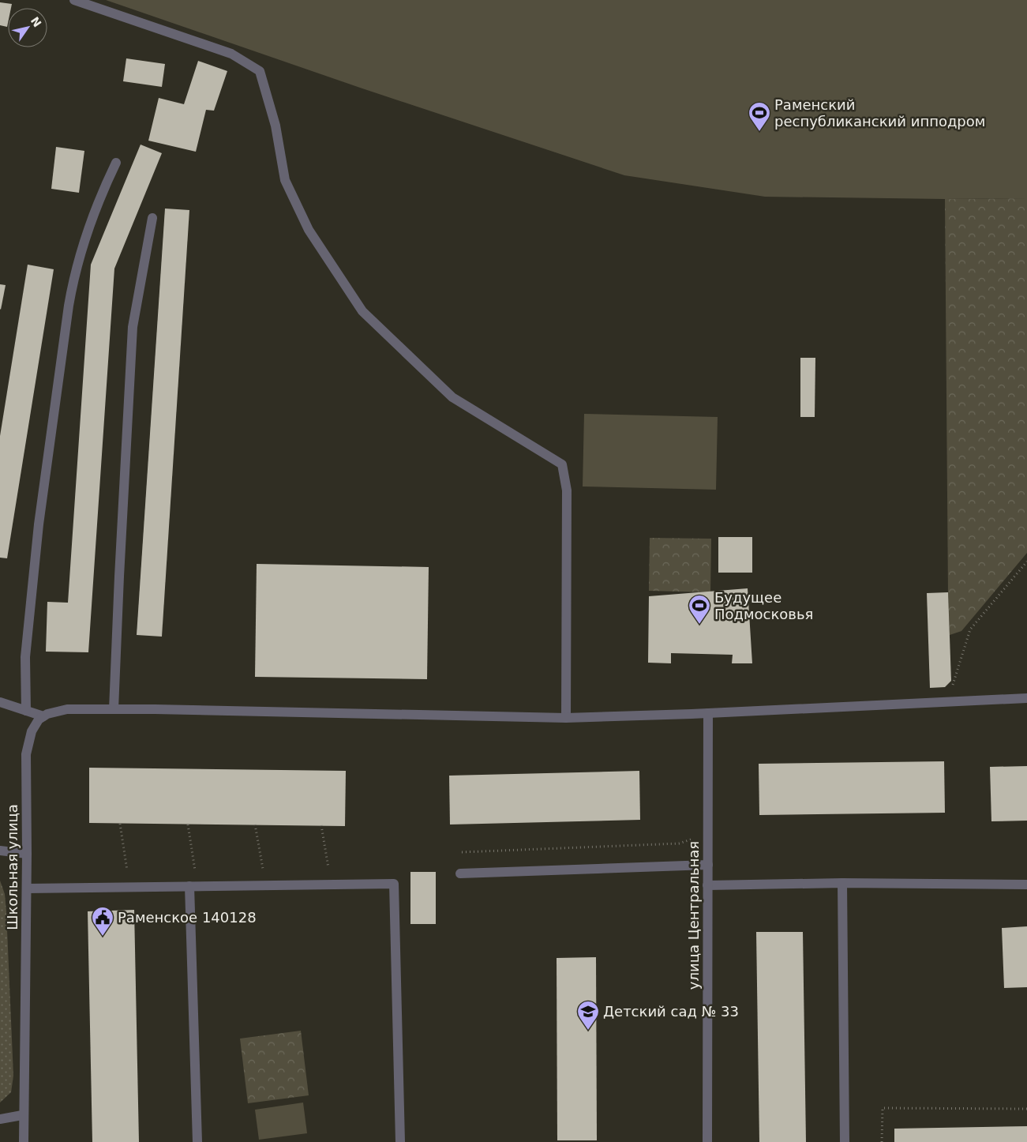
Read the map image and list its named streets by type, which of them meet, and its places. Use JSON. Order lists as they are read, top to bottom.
{
  "streets": {
    "street": ["Школьная улица", "улица Центральная"]
  },
  "places": {
    "sports": ["Раменский республиканский ипподром", "Будущее Подмосковья"],
    "public building": ["Раменское 140128"],
    "school or university": ["Детский сад № 33"]
  },
  "north": "top right"
}
